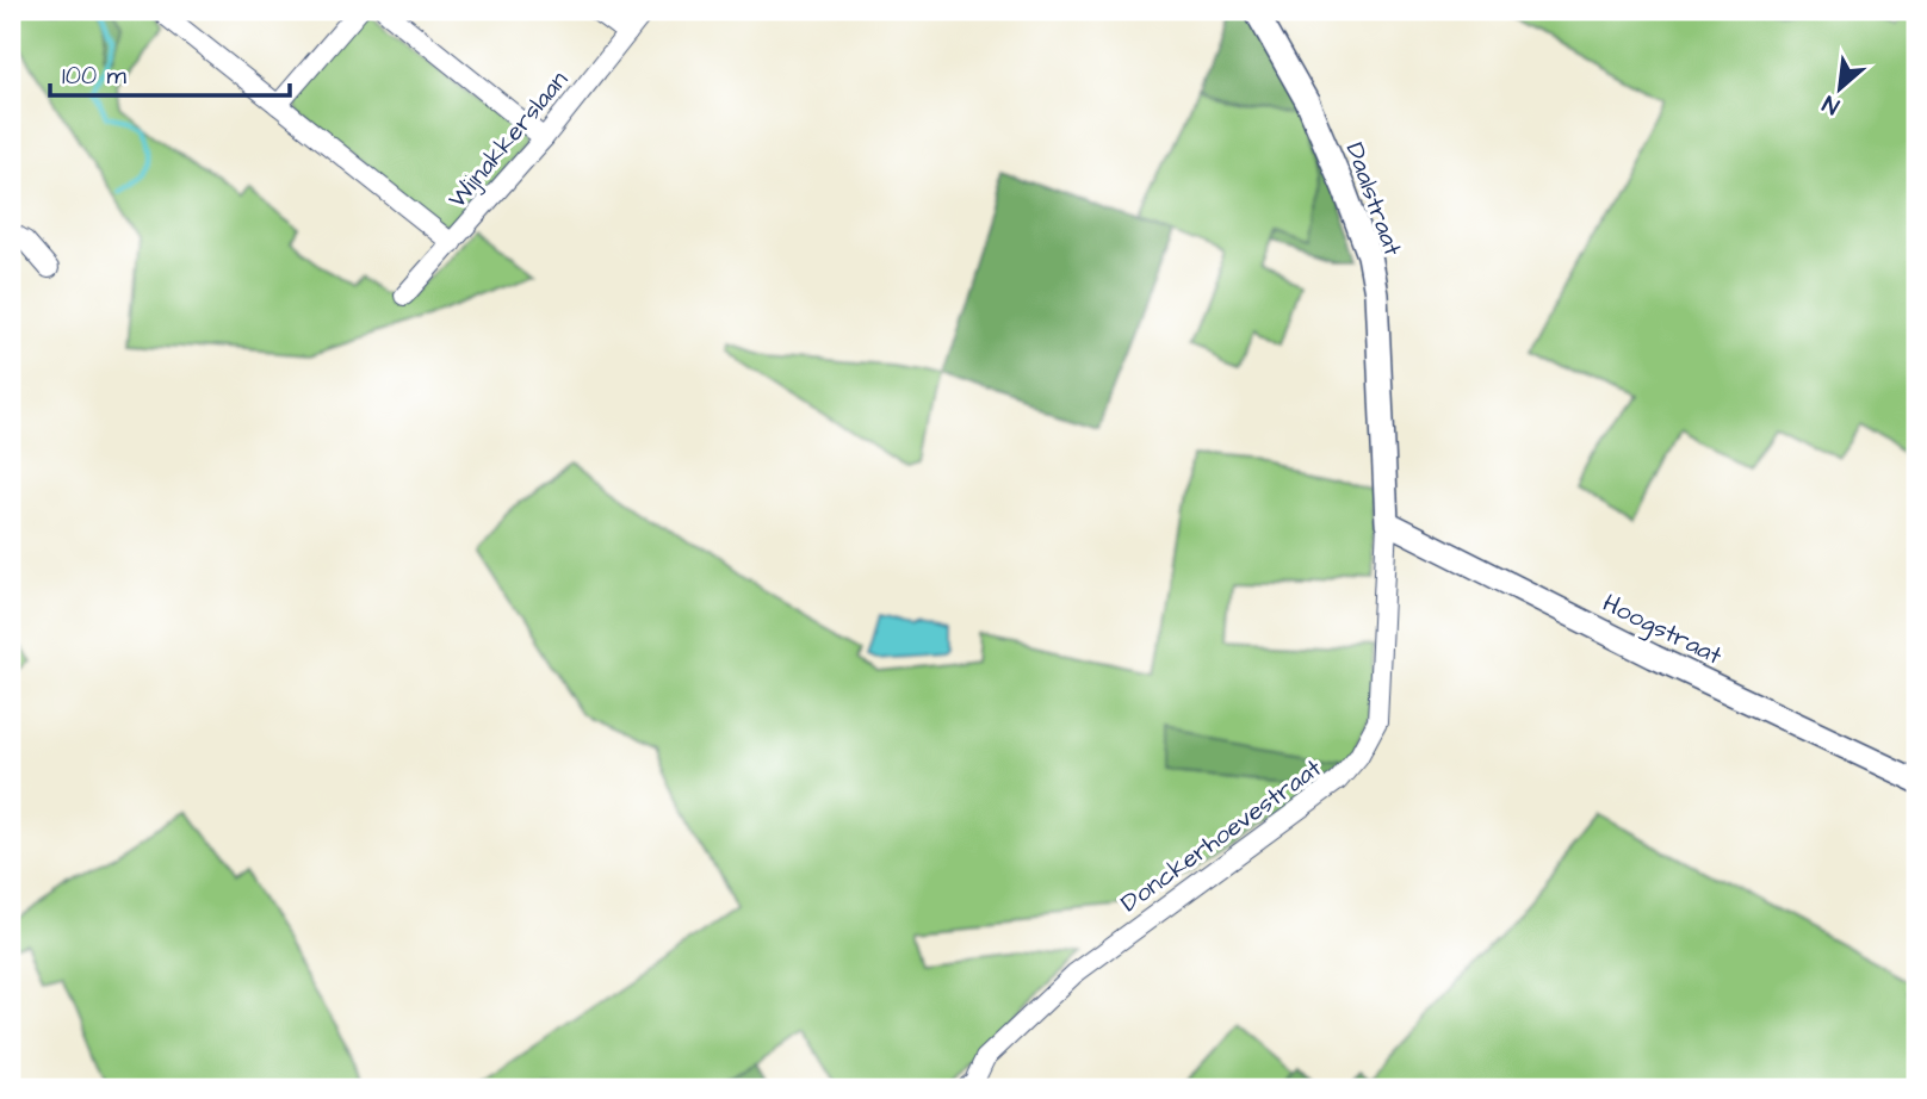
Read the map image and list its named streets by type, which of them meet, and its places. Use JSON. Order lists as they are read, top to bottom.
{
  "streets": {
    "street": [
      "Wijnakkerslaan",
      "Daalstraat",
      "Hoogstraat",
      "Donckerhoevestraat"
    ]
  },
  "crossings": [
    ["Daalstraat", "Hoogstraat"],
    ["Daalstraat", "Donckerhoevestraat"],
    ["Hoogstraat", "Donckerhoevestraat"]
  ],
  "scale_bar": "100 m",
  "north": "bottom left"
}
